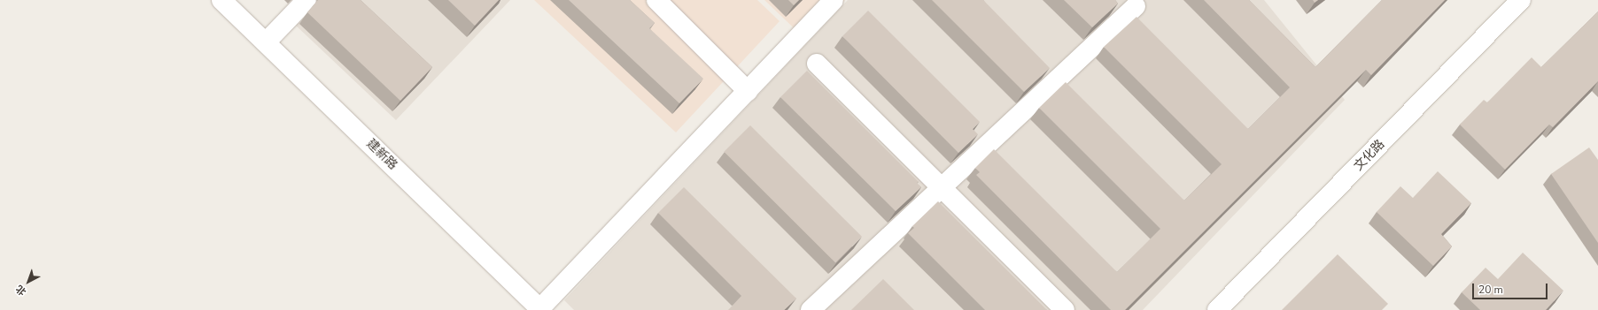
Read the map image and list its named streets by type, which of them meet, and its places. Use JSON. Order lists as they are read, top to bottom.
{
  "streets": {
    "street": ["建新路", "文化路"]
  },
  "scale_bar": "20 m",
  "north": "bottom left"
}
